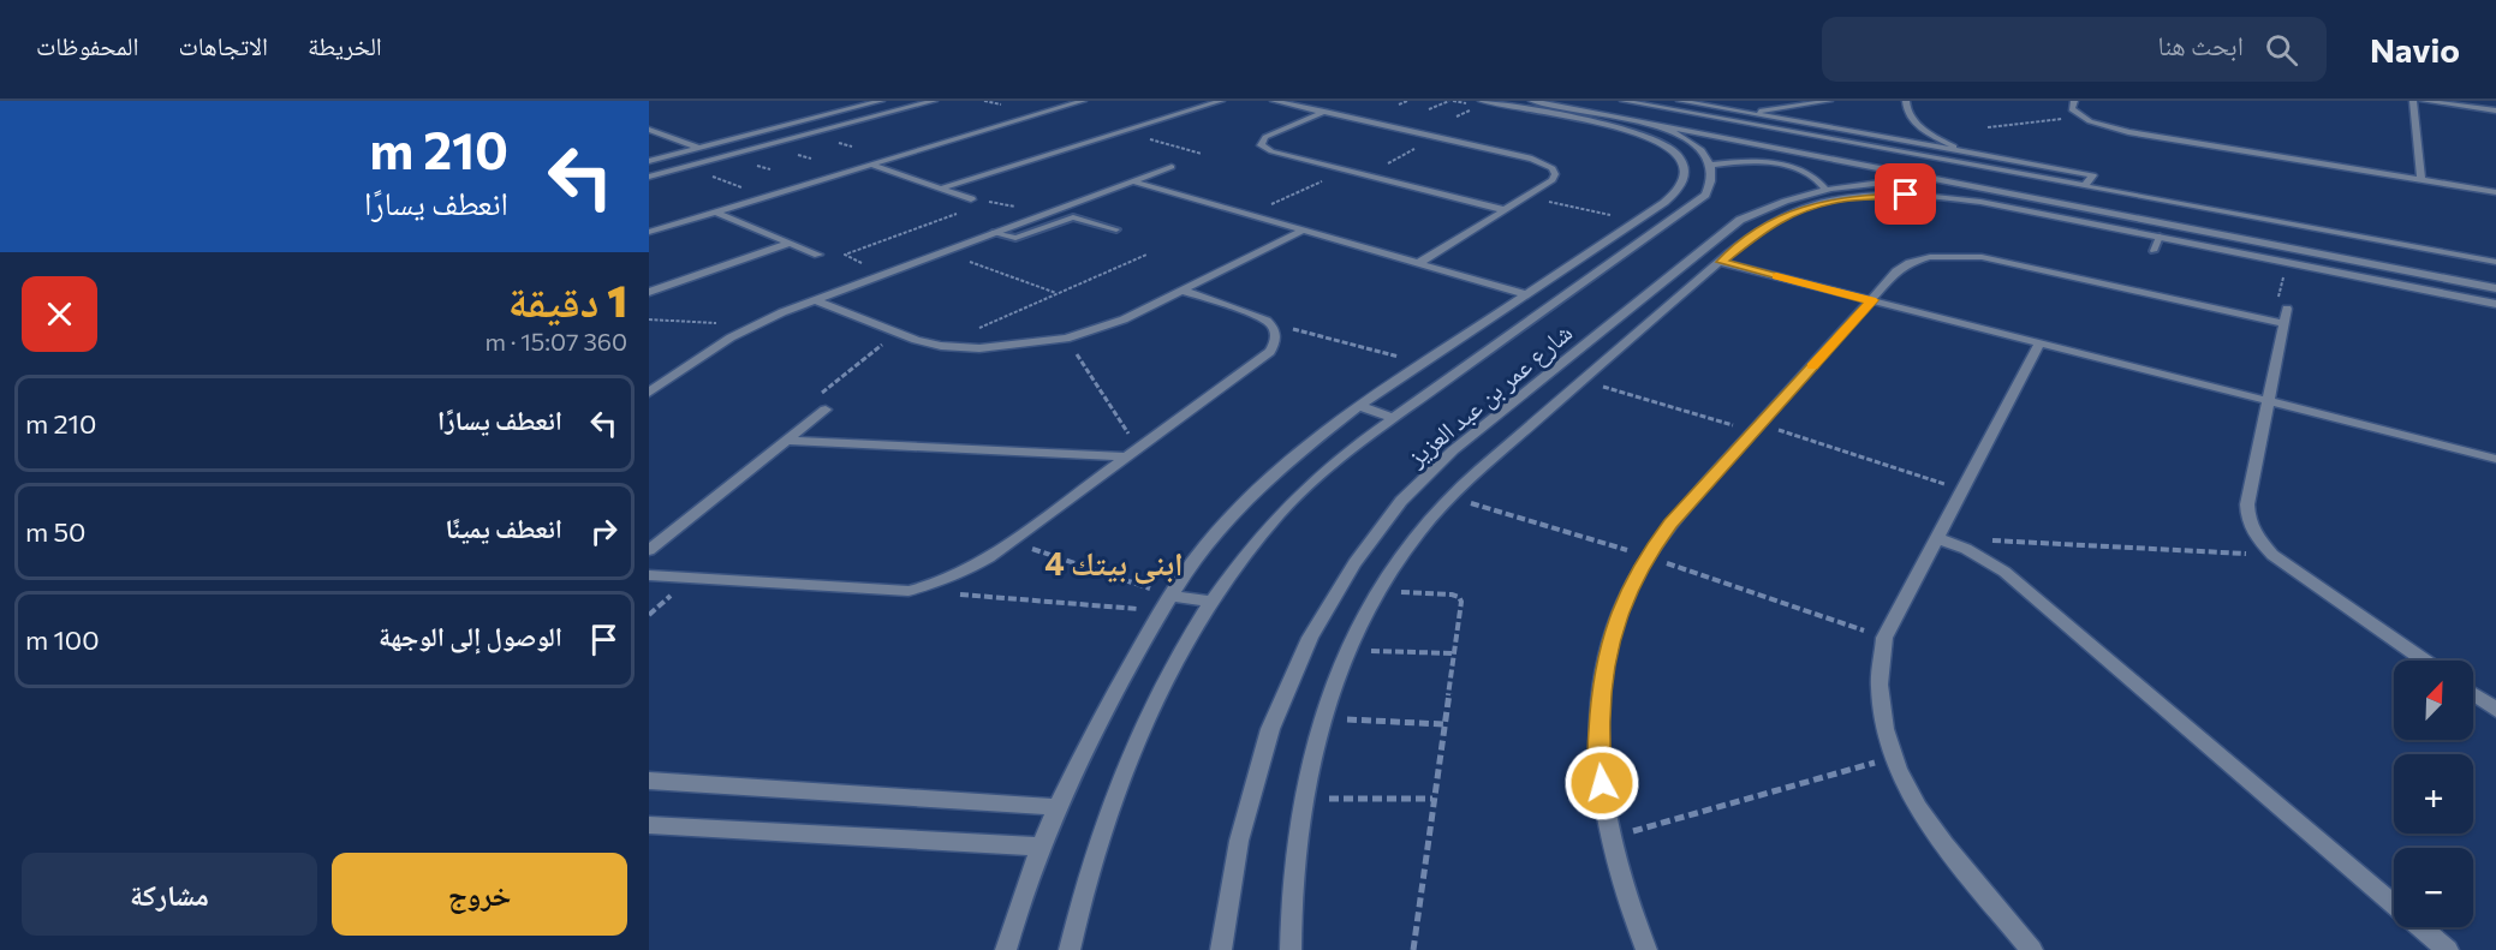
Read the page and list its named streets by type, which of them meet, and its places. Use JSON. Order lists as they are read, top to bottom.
{
  "streets": {
    "street": ["شارع عمر بن عبد العزيز"]
  },
  "districts": ["ابنى بيتك 4"],
  "north": "top right",
  "page": {
    "header": "Navio",
    "search": "ابحث هنا",
    "nav": ["الخريطة", "الاتجاهات", "المحفوظات"],
    "turn": ["210 m", "انعطف يسارًا"],
    "heading": ["1 دقيقة", "360 m · 15:07"],
    "list": [
      {
        "name": "انعطف يسارًا",
        "value": "210 m"
      },
      {
        "name": "انعطف يمينًا",
        "value": "50 m"
      },
      {
        "name": "الوصول إلى الوجهة",
        "value": "100 m"
      }
    ],
    "map_buttons": ["+", "−"],
    "buttons": ["خروج", "مشاركة"]
  }
}
